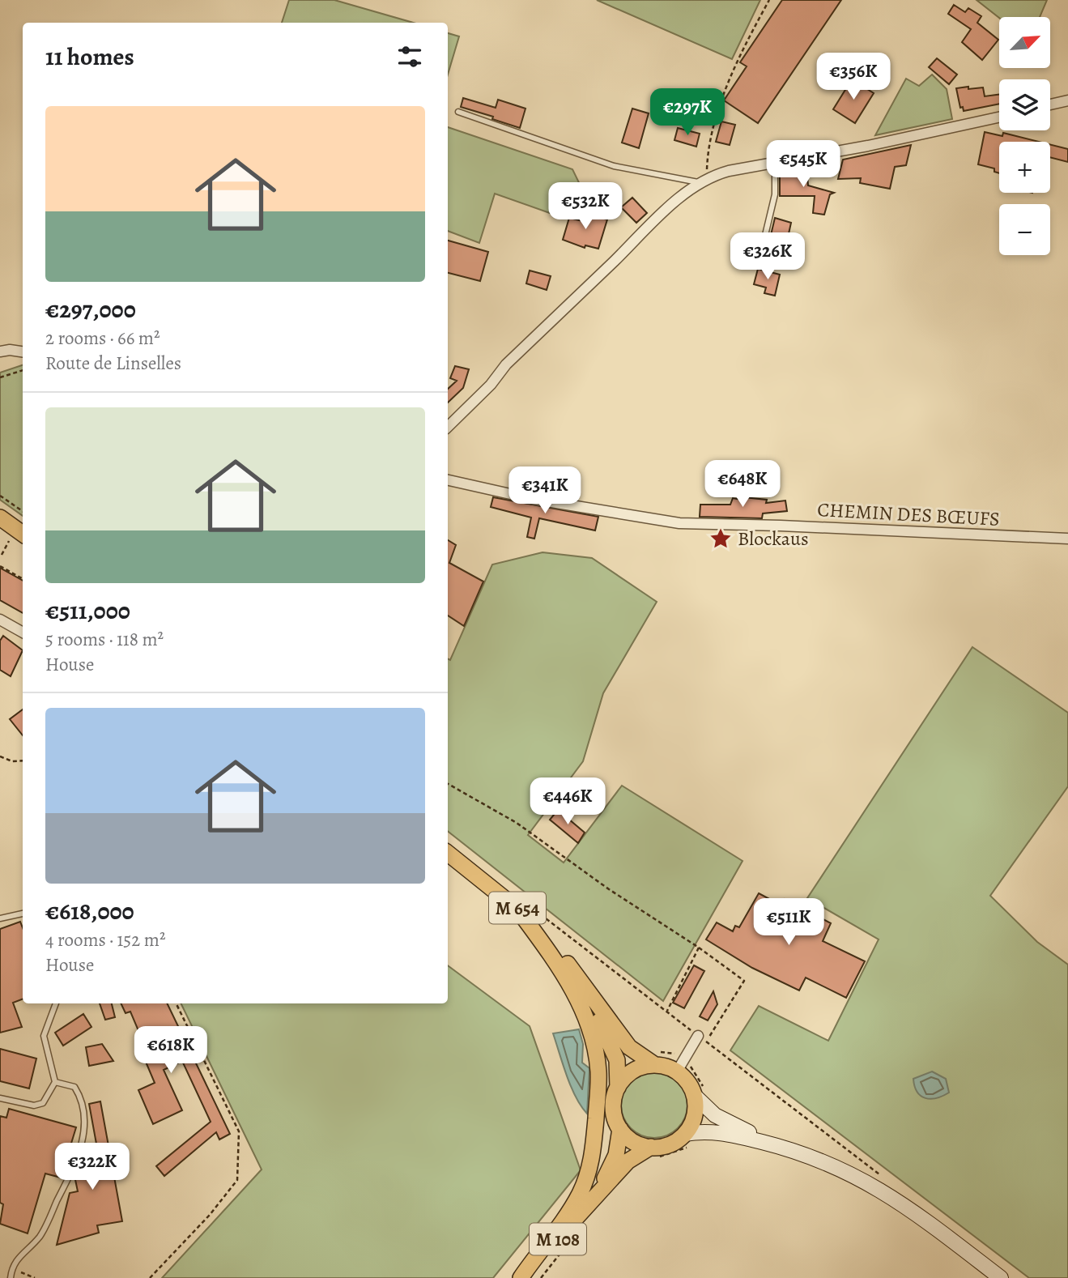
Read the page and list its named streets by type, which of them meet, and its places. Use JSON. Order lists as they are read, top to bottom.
{
  "streets": {
    "main road": ["M 654", "M 108"],
    "street": ["CHEMIN DES BŒUFS"]
  },
  "crossings": [
    ["M 654", "M 108"]
  ],
  "places": {
    "place": ["Blockaus"]
  },
  "north": "top right",
  "page": {
    "map_buttons": ["+", "−"],
    "heading": "11 homes",
    "price": [
      "€356K",
      "€297K",
      "€545K",
      "€532K",
      "€326K",
      "€648K",
      "€341K",
      "€446K",
      "€511K",
      "€618K",
      "€322K"
    ],
    "list": [
      {
        "name": "€297,000",
        "note": "2 rooms · 66 m² · Route de Linselles"
      },
      {
        "name": "€511,000",
        "note": "5 rooms · 118 m² · House"
      },
      {
        "name": "€618,000",
        "note": "4 rooms · 152 m² · House"
      }
    ]
  }
}
